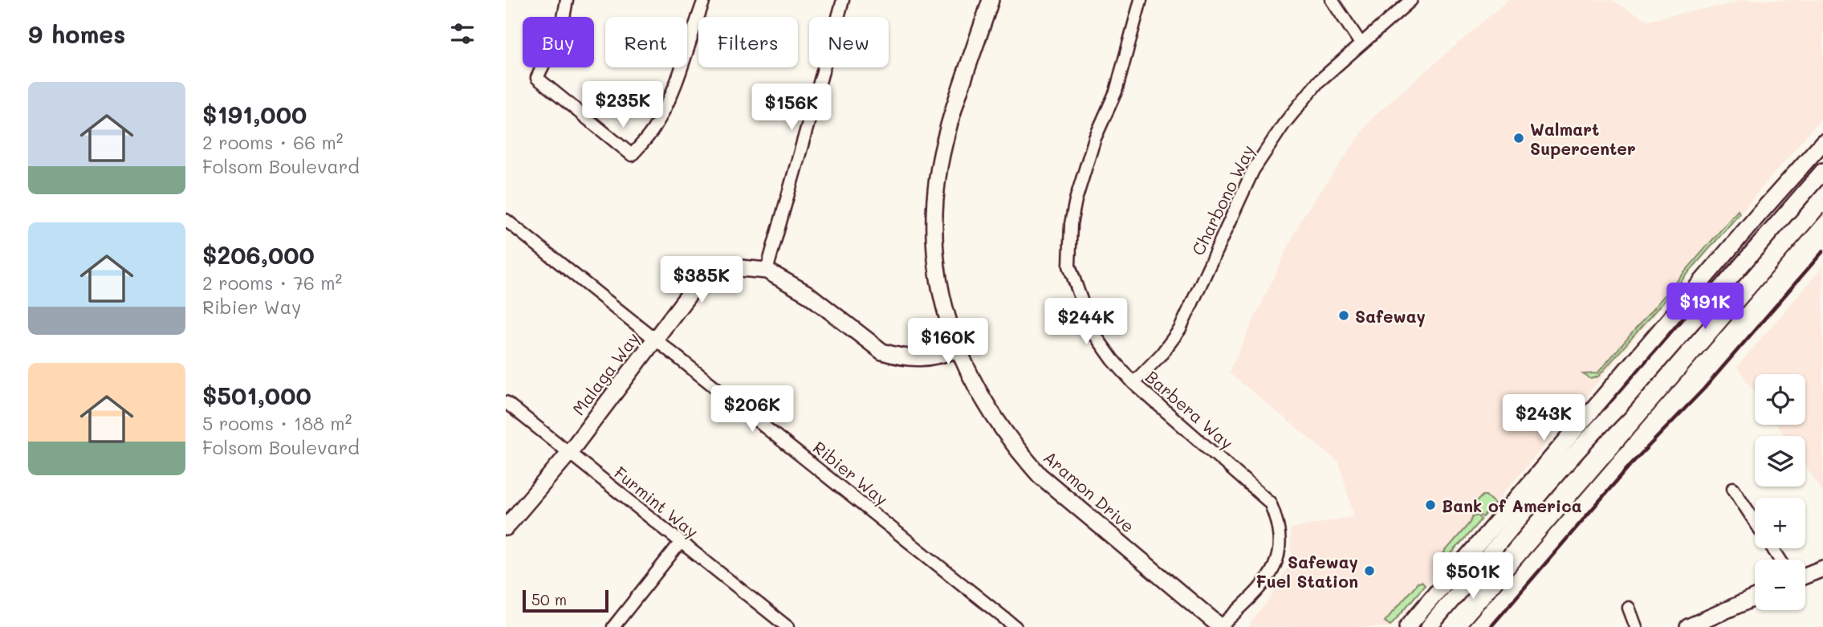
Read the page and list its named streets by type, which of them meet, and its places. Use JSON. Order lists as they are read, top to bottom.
{
  "streets": {
    "street": [
      "Charbono Way",
      "Malaga Way",
      "Barbera Way",
      "Ribier Way",
      "Aramon Drive",
      "Furmint Way"
    ]
  },
  "crossings": [
    ["Charbono Way", "Barbera Way"],
    ["Malaga Way", "Ribier Way"],
    ["Malaga Way", "Aramon Drive"],
    ["Malaga Way", "Furmint Way"],
    ["Barbera Way", "Aramon Drive"]
  ],
  "places": [
    "Walmart Supercenter",
    "Safeway",
    "Bank of America",
    "Safeway Fuel Station"
  ],
  "scale_bar": "50 m",
  "page": {
    "heading": "9 homes",
    "chip": [
      "Buy",
      "Rent",
      "Filters",
      "New"
    ],
    "list": [
      {
        "name": "$191,000",
        "note": "2 rooms · 66 m² · Folsom Boulevard"
      },
      {
        "name": "$206,000",
        "note": "2 rooms · 76 m² · Ribier Way"
      },
      {
        "name": "$501,000",
        "note": "5 rooms · 188 m² · Folsom Boulevard"
      }
    ],
    "price": [
      "$235K",
      "$156K",
      "$385K",
      "$191K",
      "$244K",
      "$160K",
      "$206K",
      "$243K",
      "$501K"
    ],
    "map_buttons": ["+", "−"],
    "scale": "50 m"
  }
}
